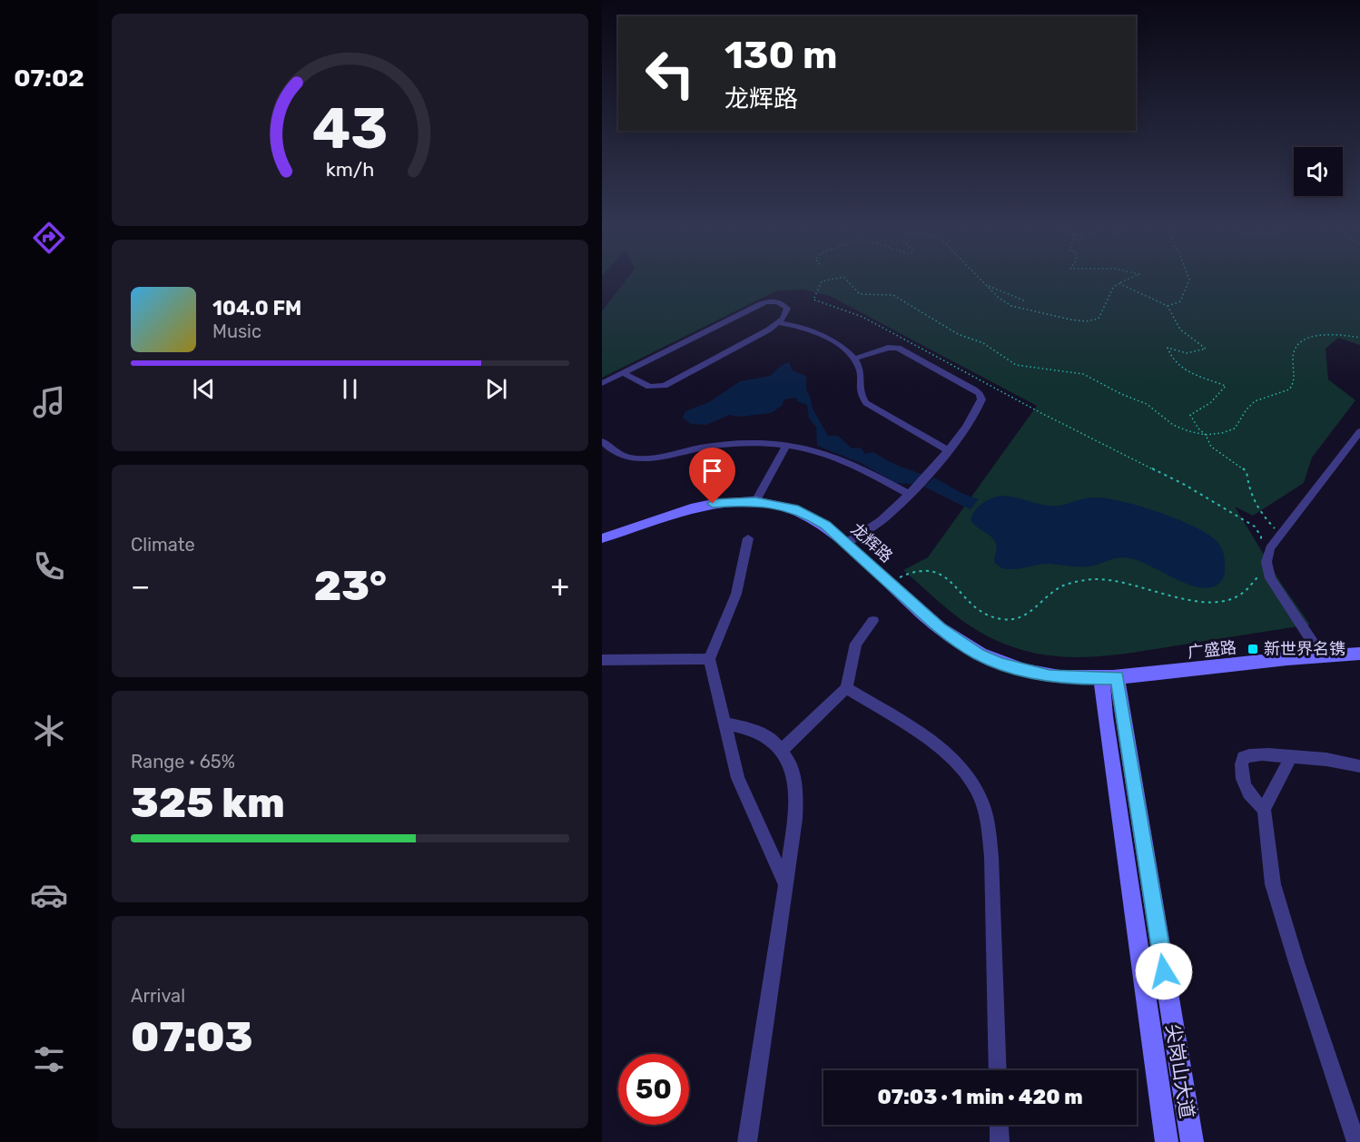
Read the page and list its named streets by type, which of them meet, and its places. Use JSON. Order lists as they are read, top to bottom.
{
  "streets": {
    "main road": ["龙辉路", "广盛路", "尖岗山大道"]
  },
  "crossings": [
    ["龙辉路", "广盛路"],
    ["龙辉路", "尖岗山大道"],
    ["广盛路", "尖岗山大道"]
  ],
  "places": {
    "transit": ["新世界名镌"]
  },
  "page": {
    "tabs": "07:02",
    "turn": ["130 m", "龙辉路"],
    "song": ["104.0 FM", "Music"],
    "tile": [
      "Climate",
      ["Range · 65%", "325 km"],
      ["Arrival", "07:03"]
    ],
    "heat": ["−", "23°", "+"],
    "limit": "50",
    "trip": "07:03 · 1 min · 420 m",
    "gauge": ["43", "km/h"]
  }
}
